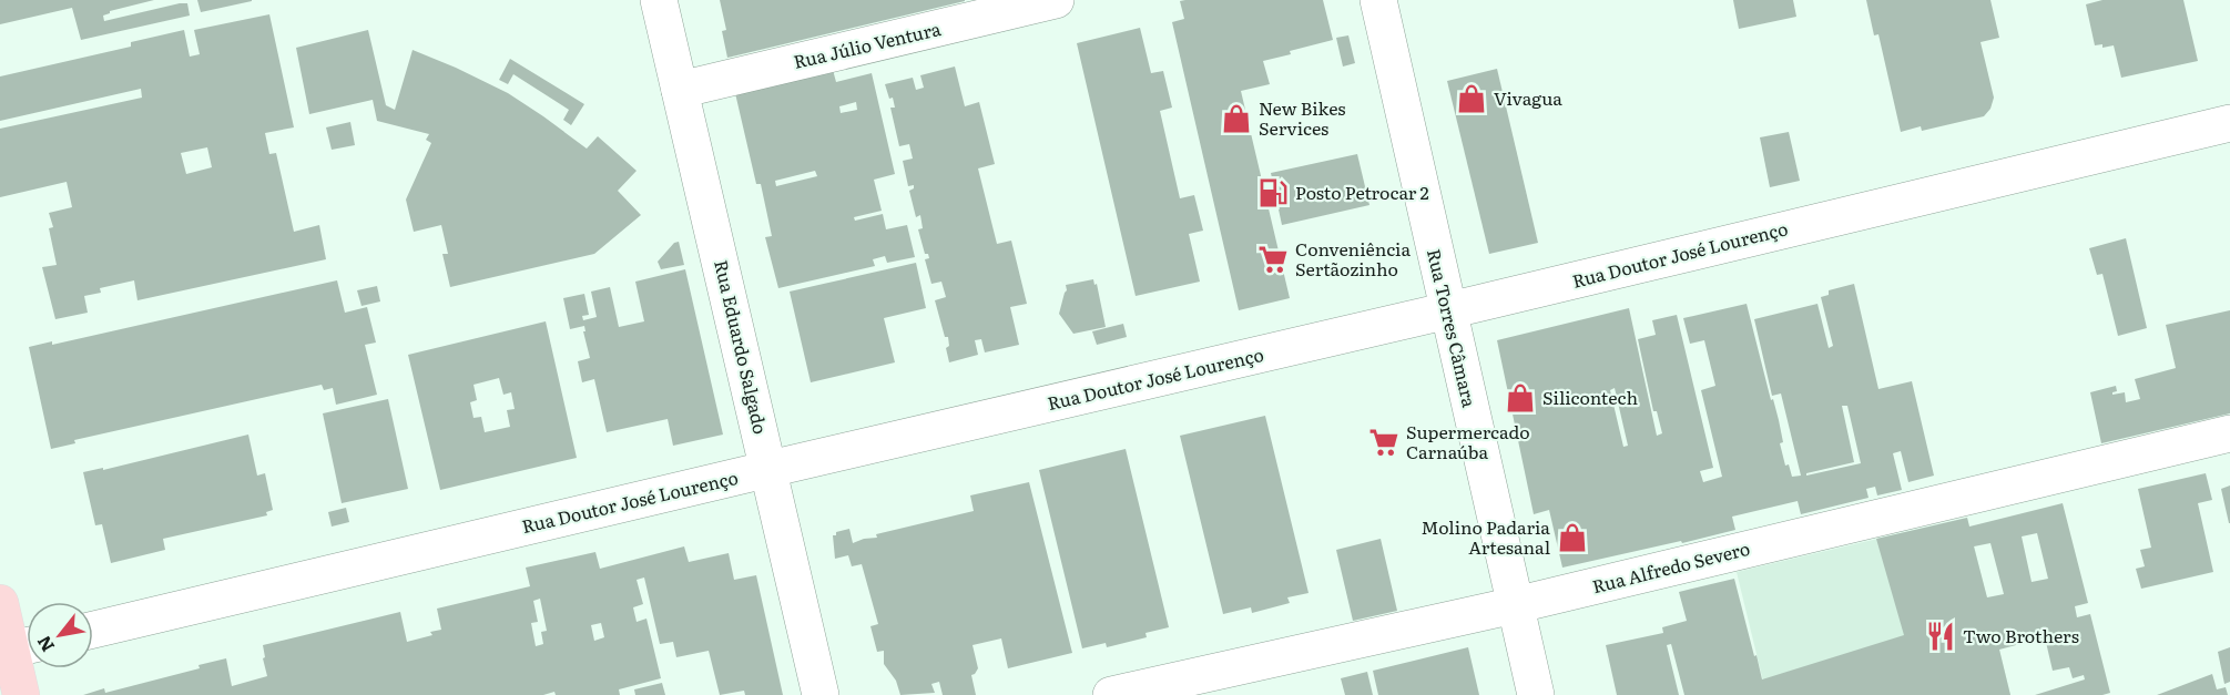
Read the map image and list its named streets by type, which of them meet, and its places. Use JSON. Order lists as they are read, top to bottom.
{
  "streets": {
    "street": [
      "Rua Júlio Ventura",
      "Rua Doutor José Lourenço",
      "Rua Torres Câmara",
      "Rua Eduardo Salgado",
      "Rua Alfredo Severo"
    ]
  },
  "crossings": [
    ["Rua Júlio Ventura", "Rua Eduardo Salgado"],
    ["Rua Doutor José Lourenço", "Rua Torres Câmara"],
    ["Rua Doutor José Lourenço", "Rua Eduardo Salgado"],
    ["Rua Torres Câmara", "Rua Alfredo Severo"]
  ],
  "places": {
    "shop": [
      "Vivagua",
      "New Bikes Services",
      "Silicontech",
      "Molino Padaria Artesanal"
    ],
    "fuel station": ["Posto Petrocar 2"],
    "supermarket": ["Conveniência Sertãozinho", "Supermercado Carnaúba"],
    "restaurant": ["Two Brothers"]
  },
  "north": "bottom left"
}
